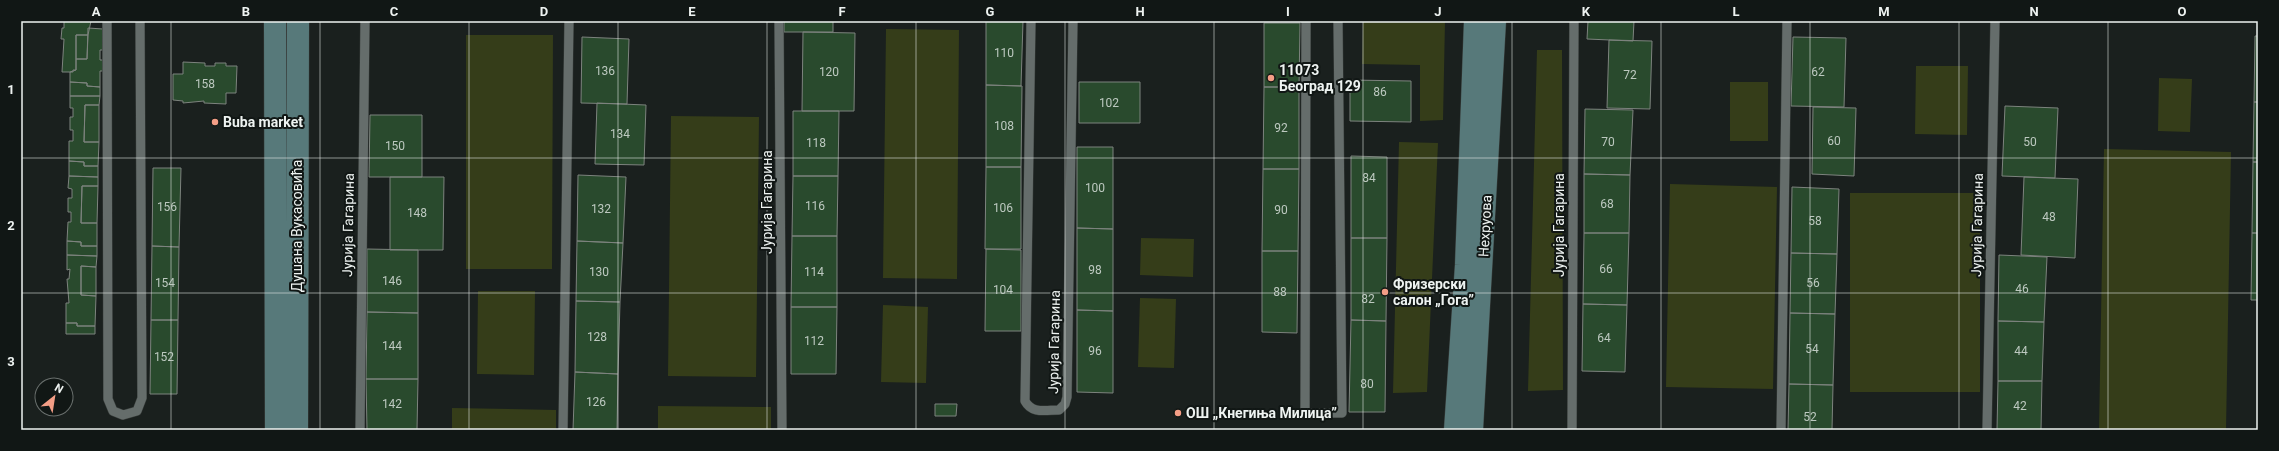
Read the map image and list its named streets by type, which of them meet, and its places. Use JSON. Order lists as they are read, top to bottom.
{
  "streets": {
    "street": ["Душана Вукасовића", "Нехруова"],
    "lane": ["Јурија Гагарина"]
  },
  "places": [
    "11073 Београд 129",
    "Buba market",
    "Фризерски салон „Гога”",
    "ОШ „Кнегиња Милица”"
  ],
  "house_numbers": [
    "110",
    "136",
    "120",
    "62",
    "72",
    "158",
    "86",
    "102",
    "108",
    "92",
    "134",
    "60",
    "70",
    "50",
    "118",
    "150",
    "84",
    "100",
    "68",
    "116",
    "156",
    "106",
    "132",
    "90",
    "148",
    "48",
    "58",
    "66",
    "98",
    "130",
    "114",
    "146",
    "154",
    "56",
    "46",
    "104",
    "88",
    "82",
    "128",
    "64",
    "112",
    "144",
    "54",
    "96",
    "44",
    "152",
    "80",
    "126",
    "142",
    "42",
    "52"
  ],
  "north": "top right",
  "grid": {
    "columns": [
      "A",
      "B",
      "C",
      "D",
      "E",
      "F",
      "G",
      "H",
      "I",
      "J",
      "K",
      "L",
      "M",
      "N",
      "O"
    ],
    "rows": ["1", "2", "3"]
  }
}
